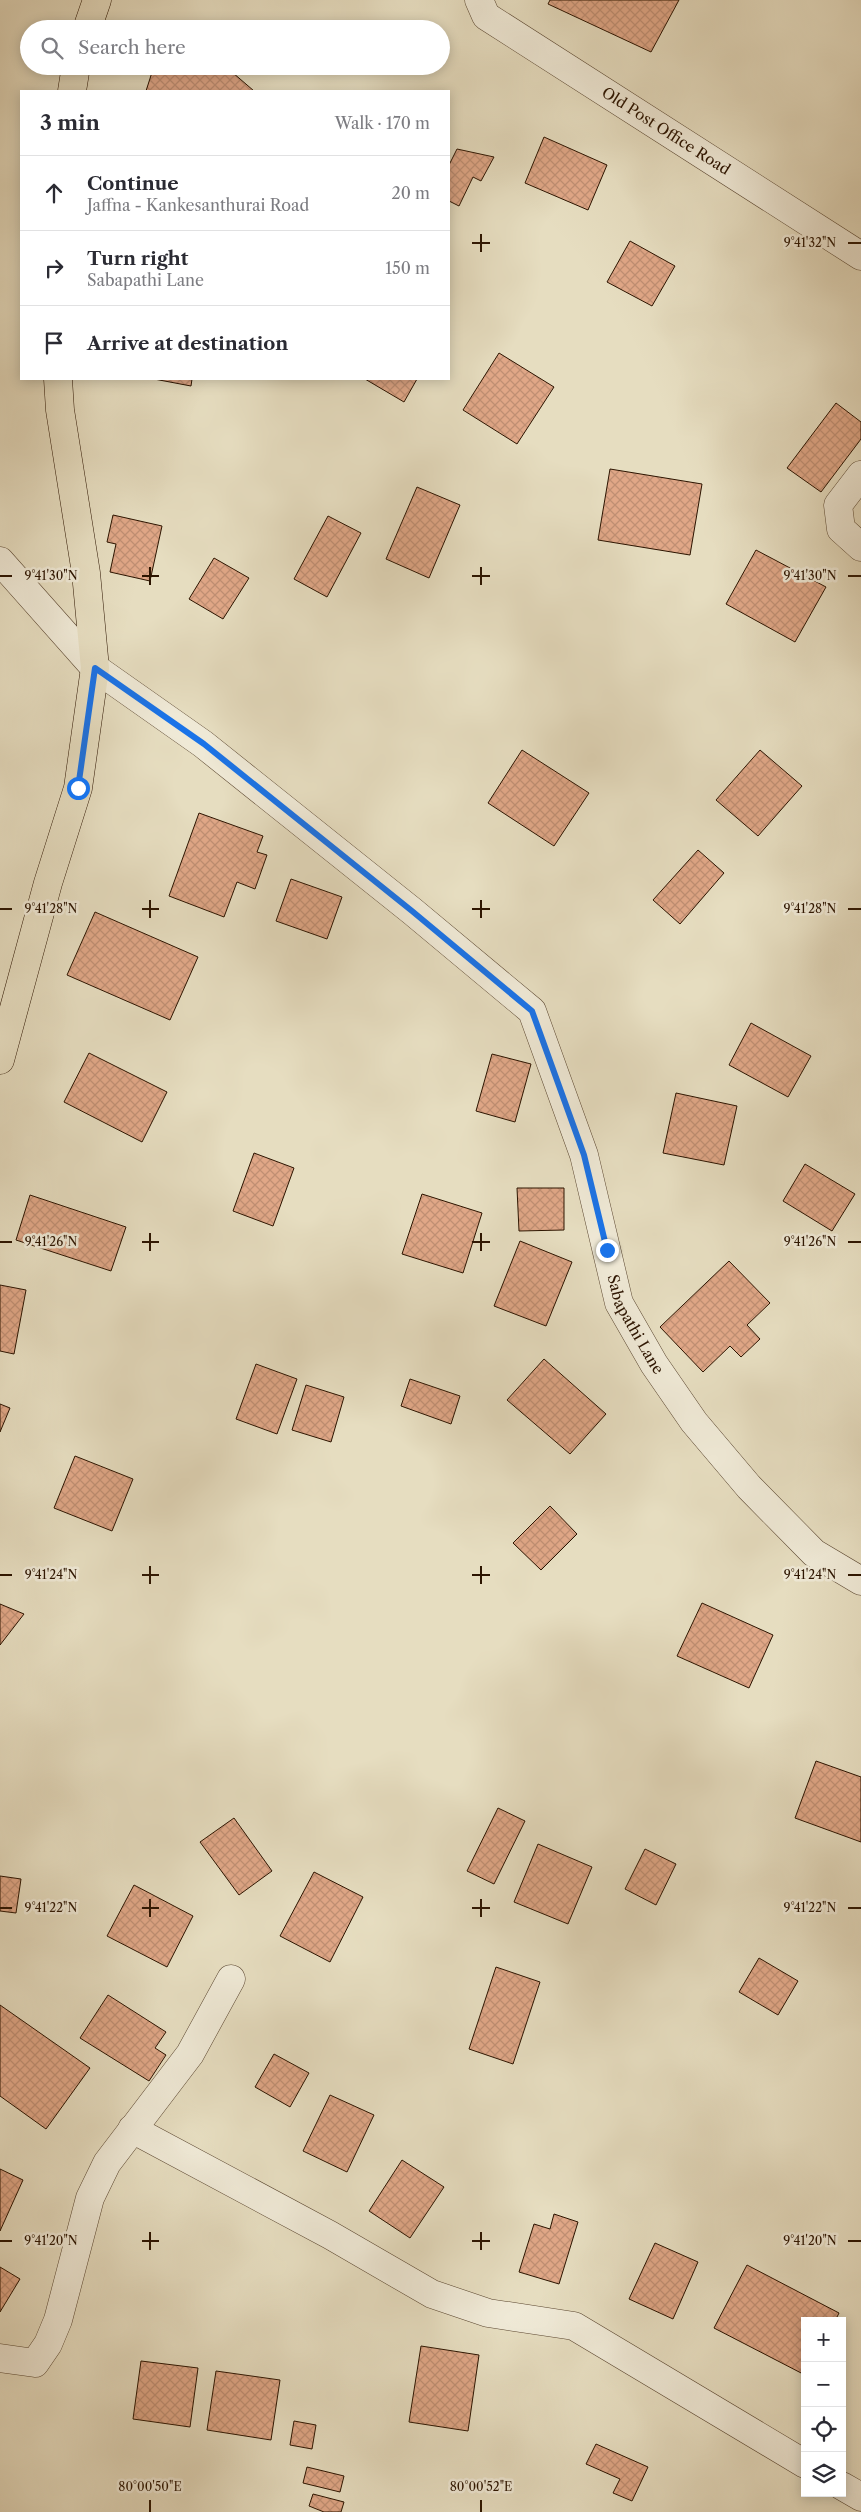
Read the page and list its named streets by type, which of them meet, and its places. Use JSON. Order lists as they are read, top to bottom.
{
  "streets": {
    "street": ["Old Post Office Road", "Sabapathi Lane"]
  },
  "page": {
    "search": "Search here",
    "heading": ["3 min", "Walk · 170 m"],
    "list": [
      ["Continue", "Jaffna - Kankesanthurai Road", "20 m"],
      ["Turn right", "Sabapathi Lane", "150 m"],
      "Arrive at destination"
    ],
    "map_buttons": ["+", "−"]
  },
  "coordinates": [
    "9°41'32\"N",
    "9°41'30\"N",
    "9°41'28\"N",
    "9°41'26\"N",
    "9°41'24\"N",
    "9°41'22\"N",
    "9°41'20\"N",
    "80°00'50\"E",
    "80°00'52\"E"
  ]
}
